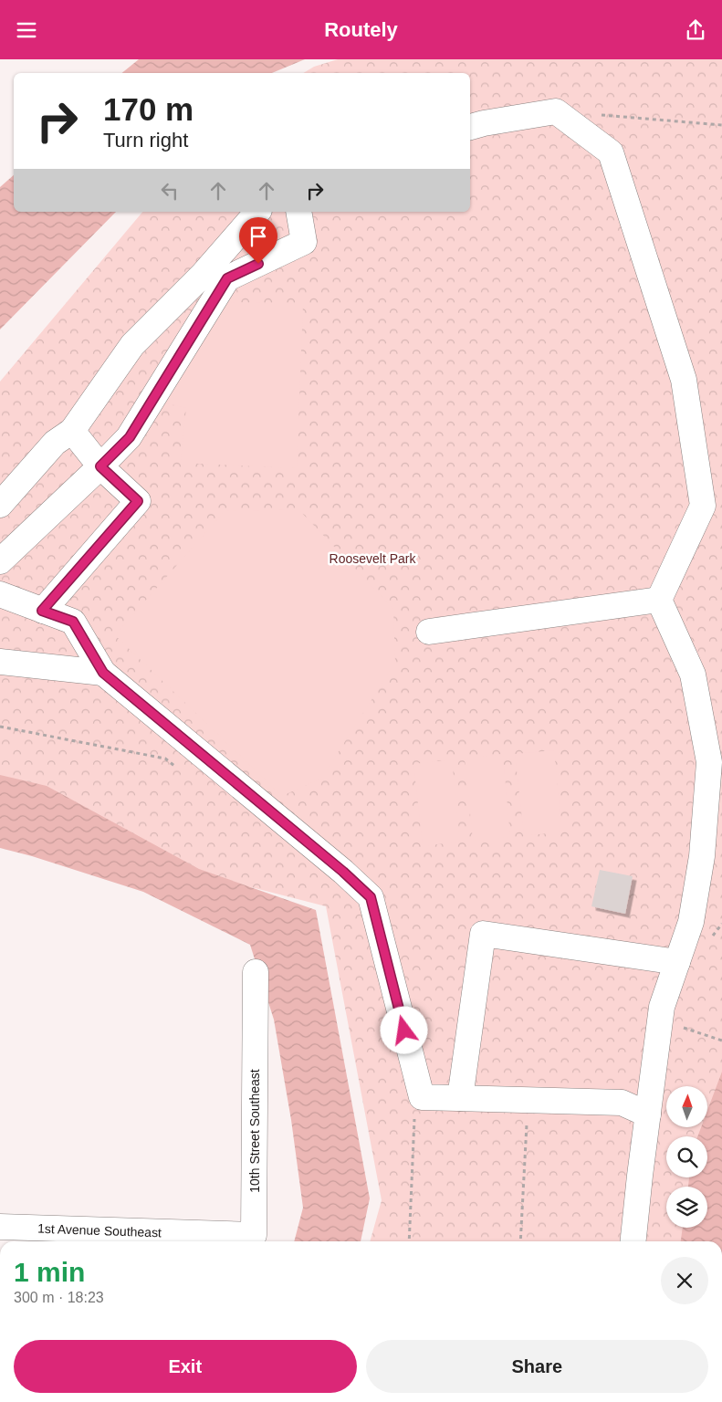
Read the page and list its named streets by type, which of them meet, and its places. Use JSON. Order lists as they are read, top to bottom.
{
  "streets": {
    "street": ["10th Street Southeast", "1st Avenue Southeast"]
  },
  "crossings": [
    ["10th Street Southeast", "1st Avenue Southeast"]
  ],
  "parks": ["Roosevelt Park"],
  "north": "top",
  "page": {
    "header": "Routely",
    "turn": ["170 m", "Turn right"],
    "heading": ["1 min", "300 m · 18:23"],
    "buttons": ["Exit", "Share"]
  }
}
